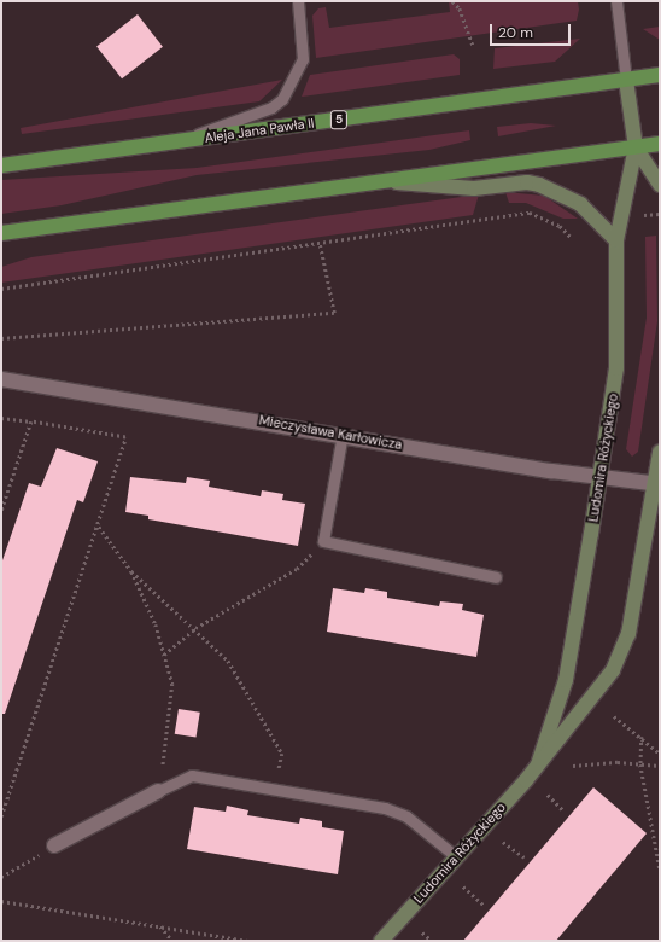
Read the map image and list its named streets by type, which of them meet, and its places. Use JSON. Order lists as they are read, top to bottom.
{
  "streets": {
    "main road": ["5", "Aleja Jana Pawła II"],
    "street": ["Mieczysława Karłowicza", "Ludomira Różyckiego"]
  },
  "crossings": [
    ["Mieczysława Karłowicza", "Ludomira Różyckiego"]
  ],
  "scale_bar": "20 m"
}
